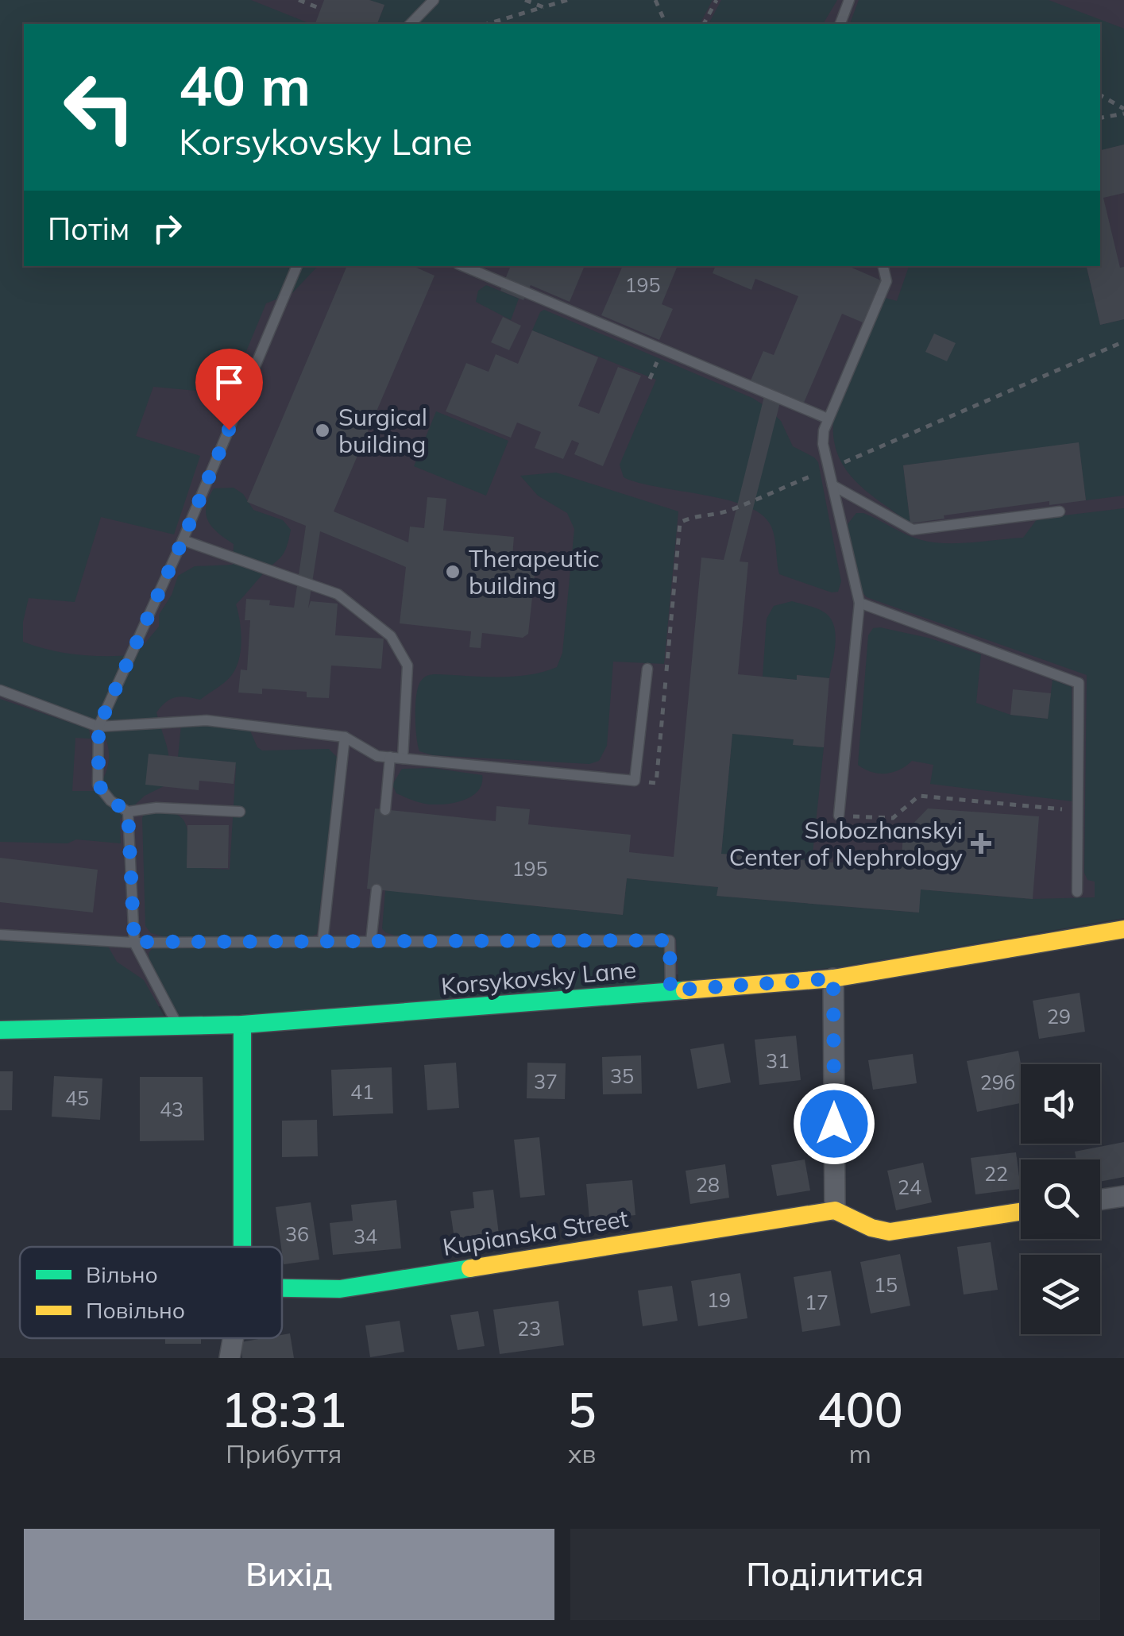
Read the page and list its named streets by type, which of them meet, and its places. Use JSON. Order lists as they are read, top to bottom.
{
  "streets": {
    "street": ["Korsykovsky Lane", "Kupianska Street"]
  },
  "places": {
    "other": ["Surgical building", "Therapeutic building"],
    "health": ["Slobozhanskyi Center of Nephrology"]
  },
  "house_numbers": [
    "195",
    "195",
    "29",
    "31",
    "35",
    "37",
    "29б",
    "41",
    "45",
    "43",
    "22",
    "28",
    "24",
    "36",
    "34",
    "15",
    "19",
    "17",
    "23"
  ],
  "legend": ["Вільно", "Повільно"],
  "page": {
    "turn": ["40 m", "Korsykovsky Lane"],
    "then": "Потім",
    "eta": [
      "18:31",
      "Прибуття",
      "5",
      "хв",
      "400",
      "m"
    ],
    "buttons": ["Вихід", "Поділитися"]
  }
}
